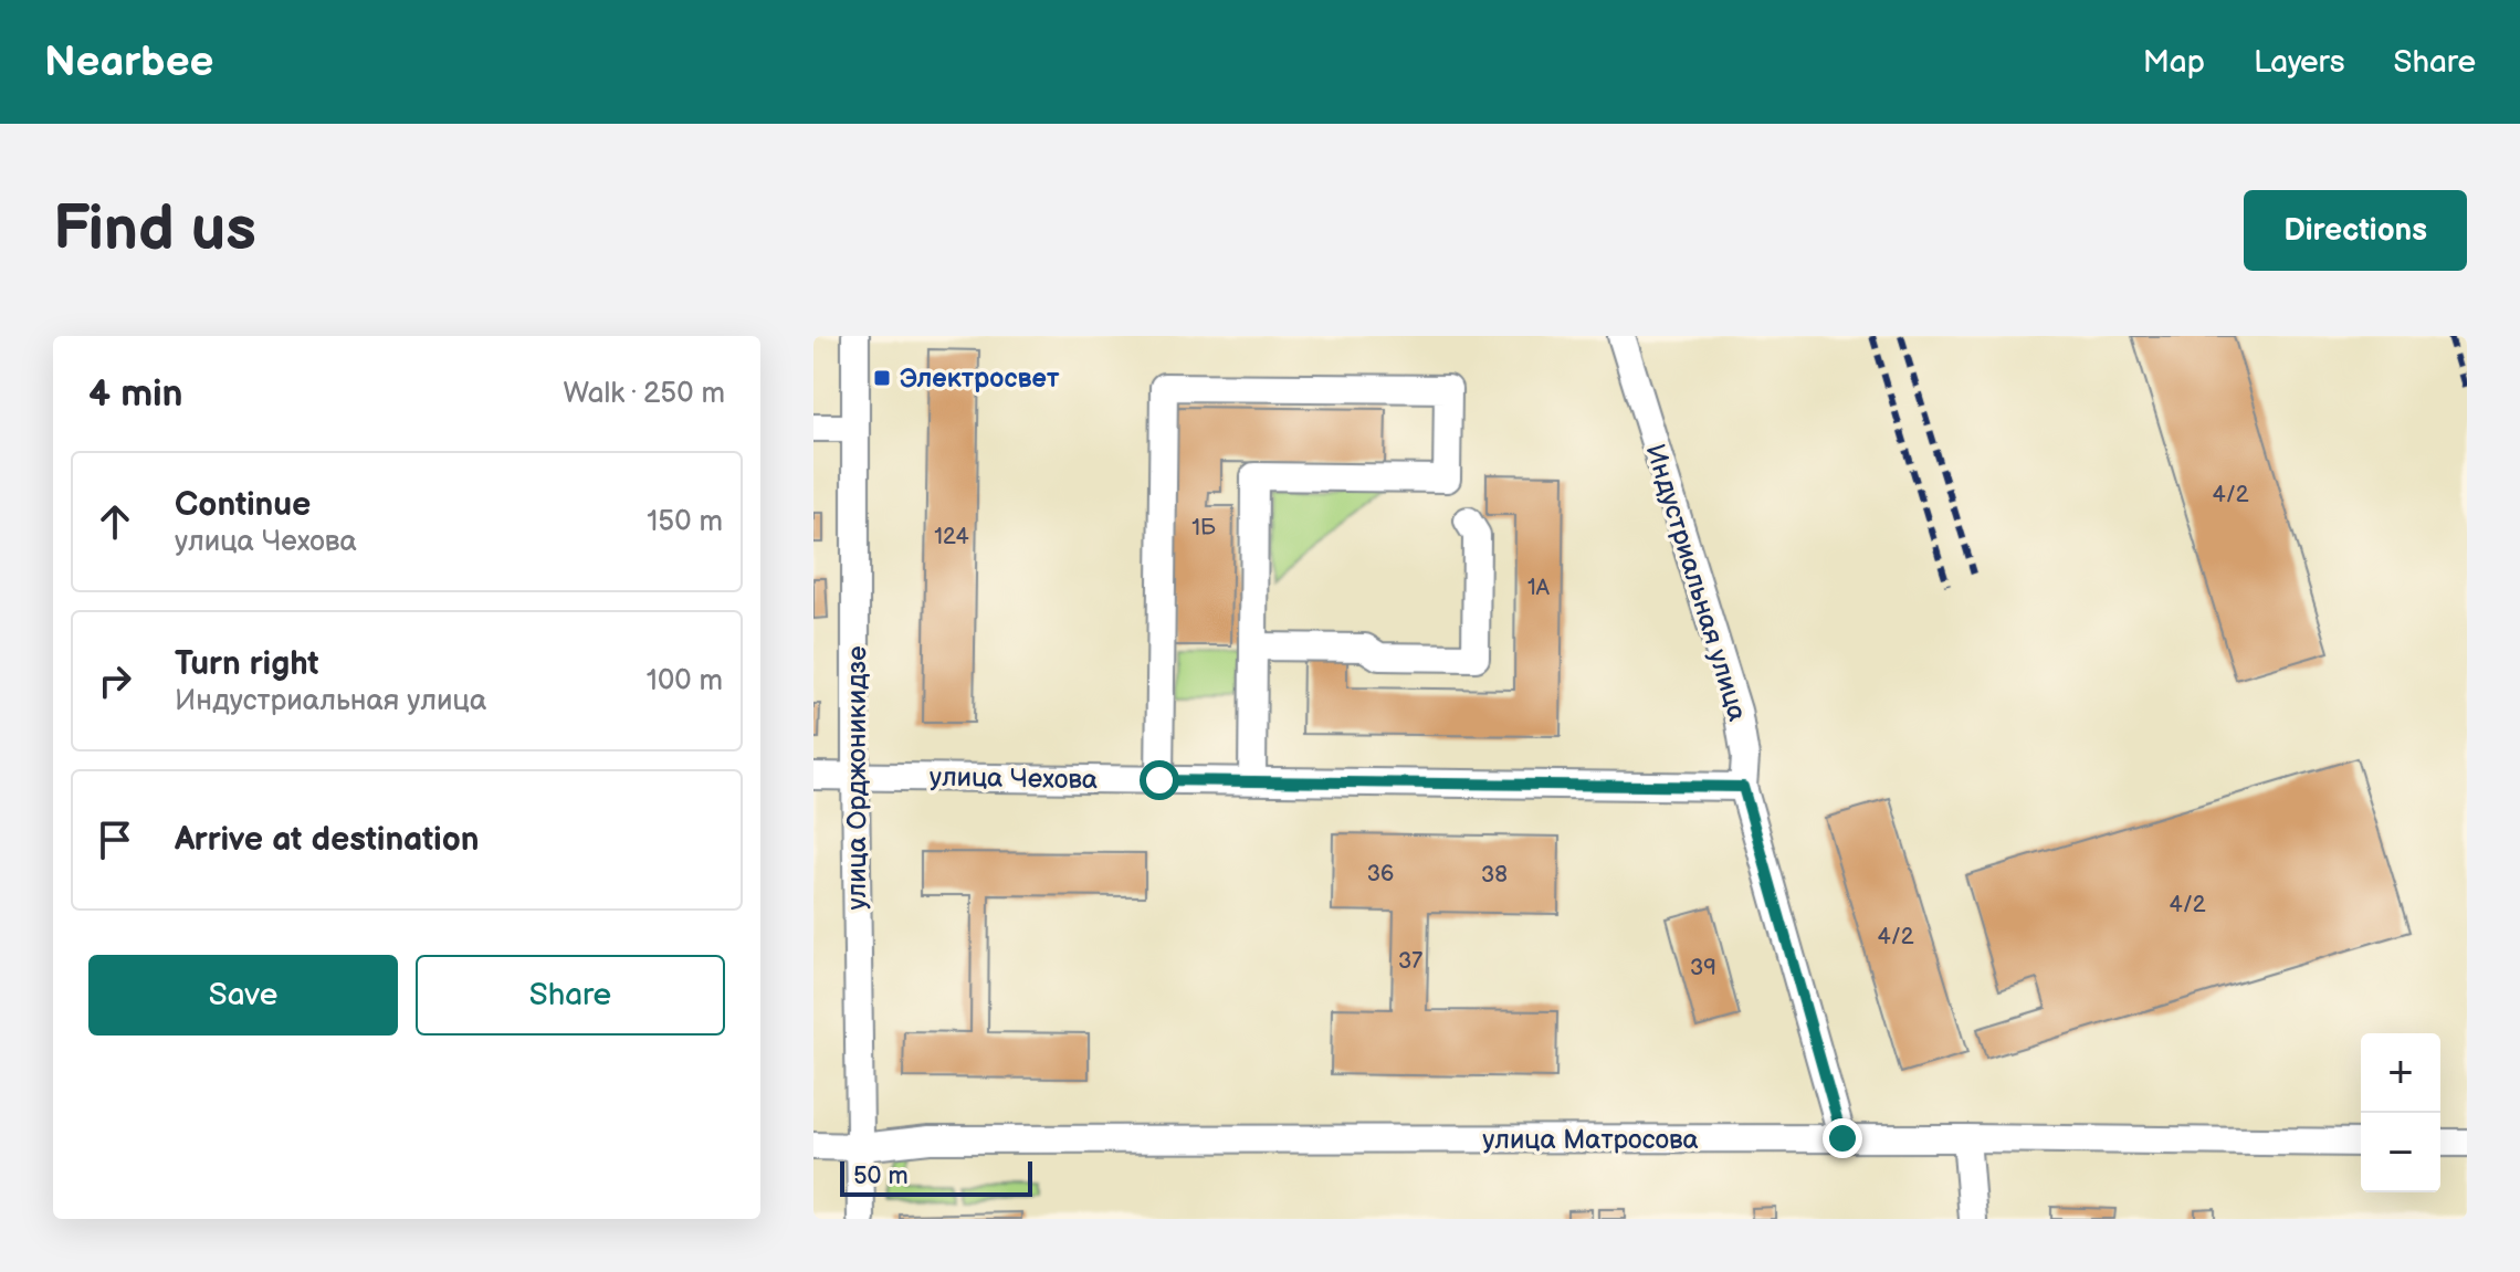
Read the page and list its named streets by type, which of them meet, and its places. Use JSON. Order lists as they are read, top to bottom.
{
  "streets": {
    "street": [
      "Индустриальная улица",
      "улица Орджоникидзе",
      "улица Чехова",
      "улица Матросова"
    ]
  },
  "crossings": [
    ["Индустриальная улица", "улица Чехова"],
    ["Индустриальная улица", "улица Матросова"],
    ["улица Орджоникидзе", "улица Чехова"],
    ["улица Орджоникидзе", "улица Матросова"]
  ],
  "places": {
    "transit": ["Электросвет"]
  },
  "house_numbers": [
    "4/2",
    "1Б",
    "124",
    "1А",
    "36",
    "38",
    "4/2",
    "4/2",
    "37",
    "39"
  ],
  "scale_bar": "50 m",
  "page": {
    "header": "Nearbee",
    "nav": ["Map", "Layers", "Share"],
    "buttons": [
      "Directions",
      ["Save", "Share"]
    ],
    "title": "Find us",
    "heading": ["4 min", "Walk · 250 m"],
    "list": [
      ["Continue", "улица Чехова", "150 m"],
      ["Turn right", "Индустриальная улица", "100 m"],
      "Arrive at destination"
    ],
    "map_buttons": ["+", "−"],
    "scale": "50 m"
  }
}
